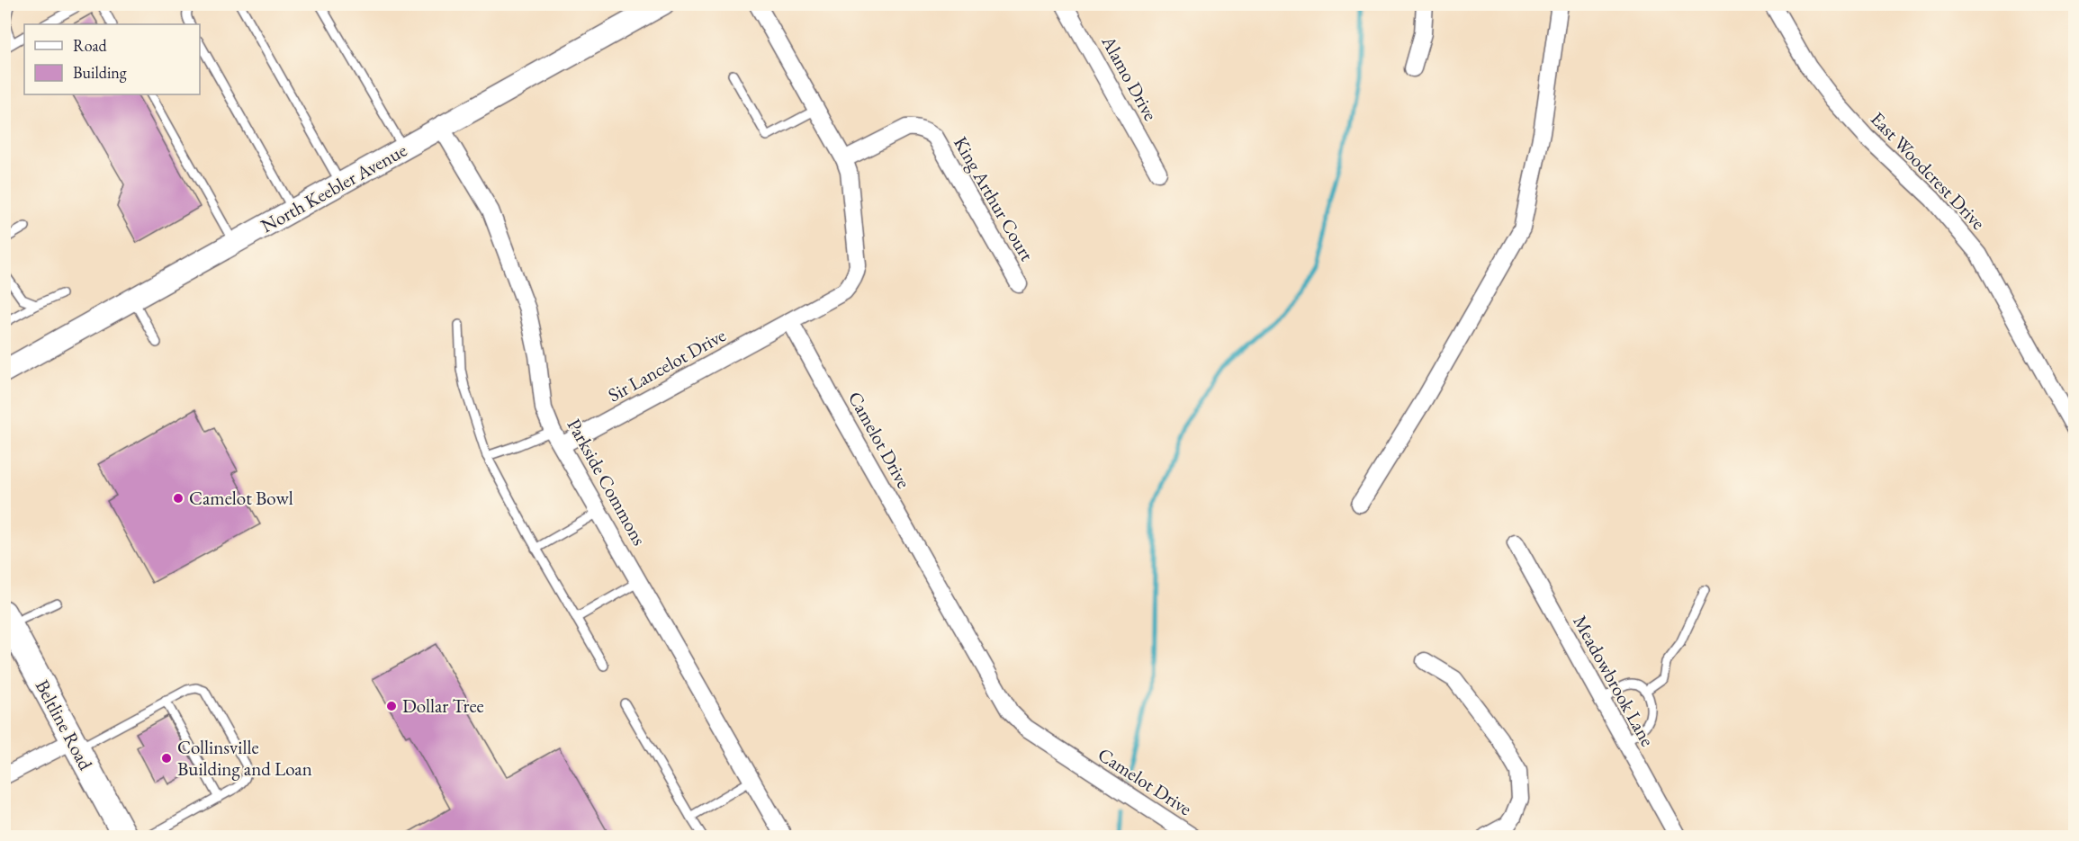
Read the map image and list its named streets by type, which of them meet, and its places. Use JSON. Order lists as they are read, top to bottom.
{
  "streets": {
    "main road": ["Beltline Road"],
    "street": [
      "Alamo Drive",
      "East Woodcrest Drive",
      "North Keebler Avenue",
      "King Arthur Court",
      "Sir Lancelot Drive",
      "Camelot Drive",
      "Parkside Commons",
      "Meadowbrook Lane"
    ]
  },
  "crossings": [
    ["North Keebler Avenue", "Parkside Commons"],
    ["Sir Lancelot Drive", "Camelot Drive"],
    ["Sir Lancelot Drive", "Parkside Commons"]
  ],
  "places": ["Camelot Bowl", "Dollar Tree", "Collinsville Building and Loan"],
  "legend": ["Road", "Building"]
}
